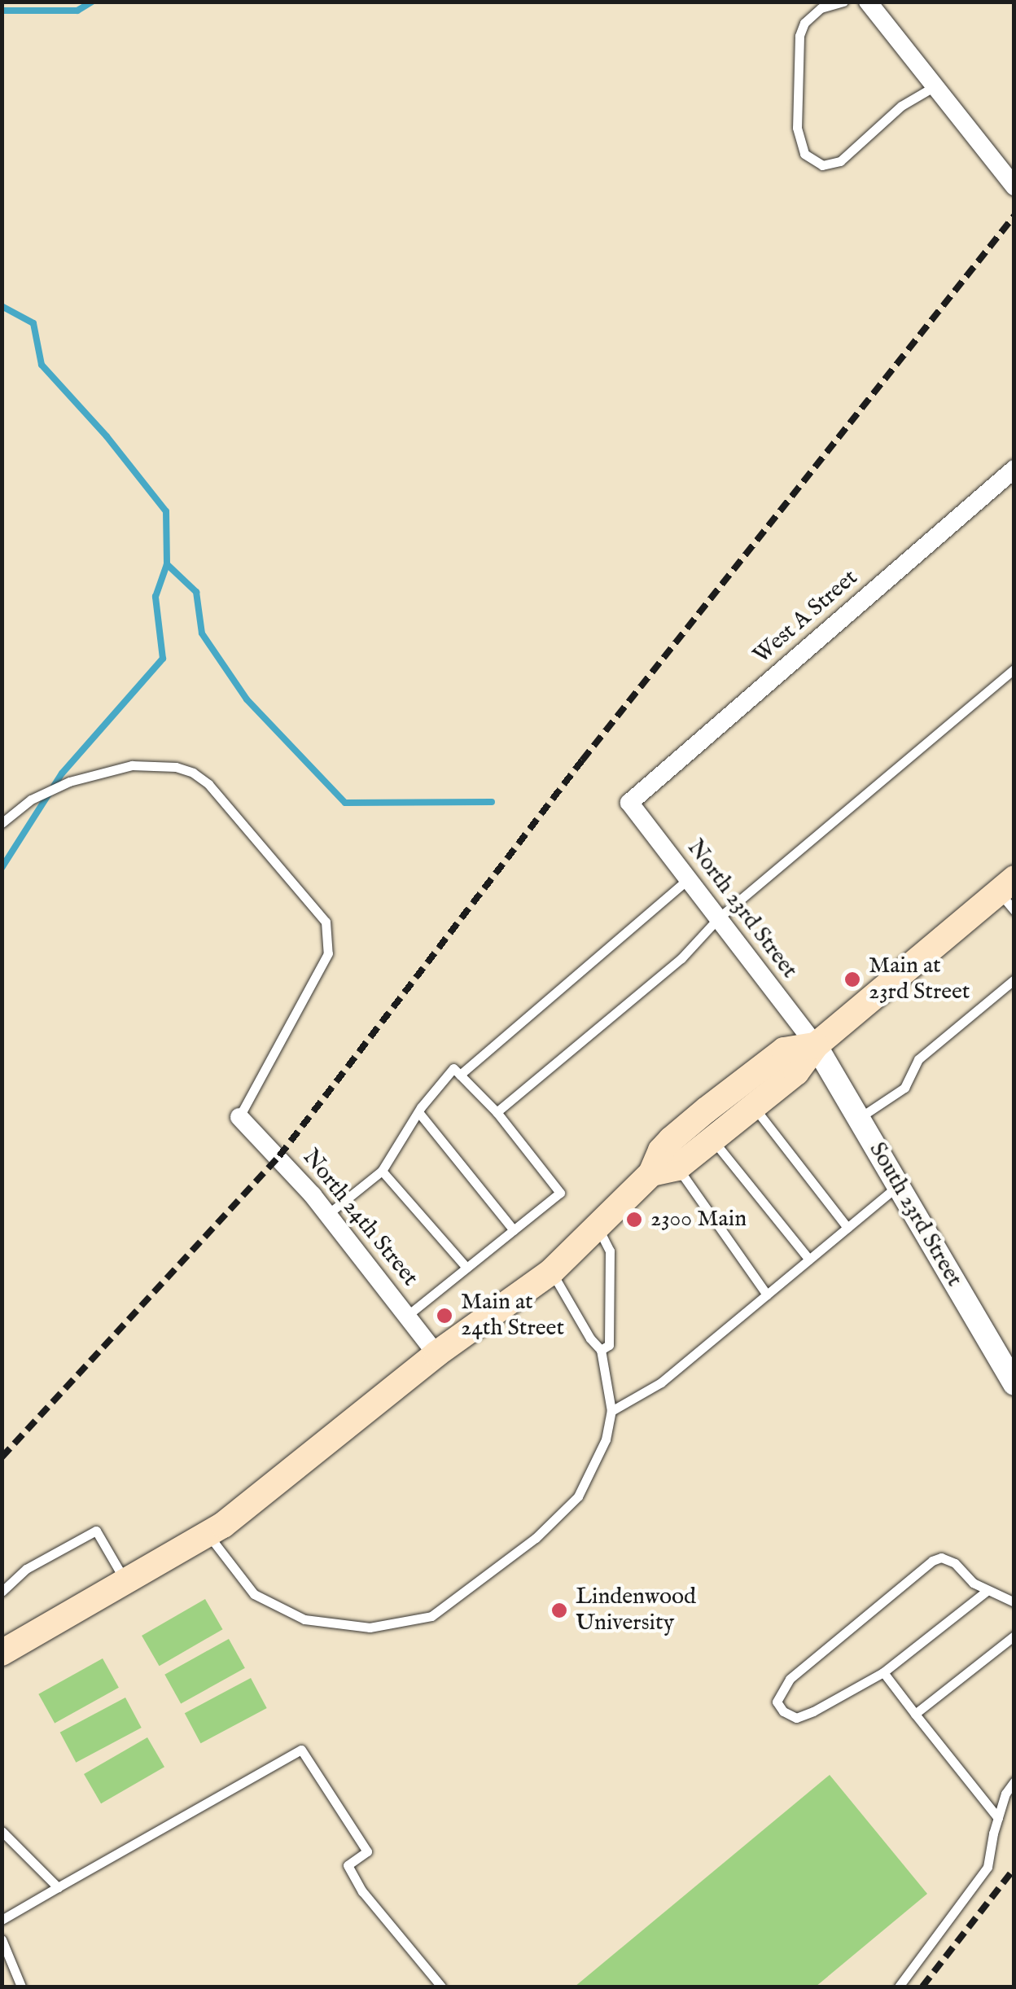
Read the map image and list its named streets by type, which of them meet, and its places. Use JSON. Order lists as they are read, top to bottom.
{
  "streets": {
    "street": [
      "West A Street",
      "North 23rd Street",
      "South 23rd Street",
      "North 24th Street"
    ]
  },
  "crossings": [
    ["West A Street", "North 23rd Street"],
    ["North 23rd Street", "South 23rd Street"]
  ],
  "places": [
    "Main at 23rd Street",
    "2300 Main",
    "Main at 24th Street",
    "Lindenwood University"
  ]
}
